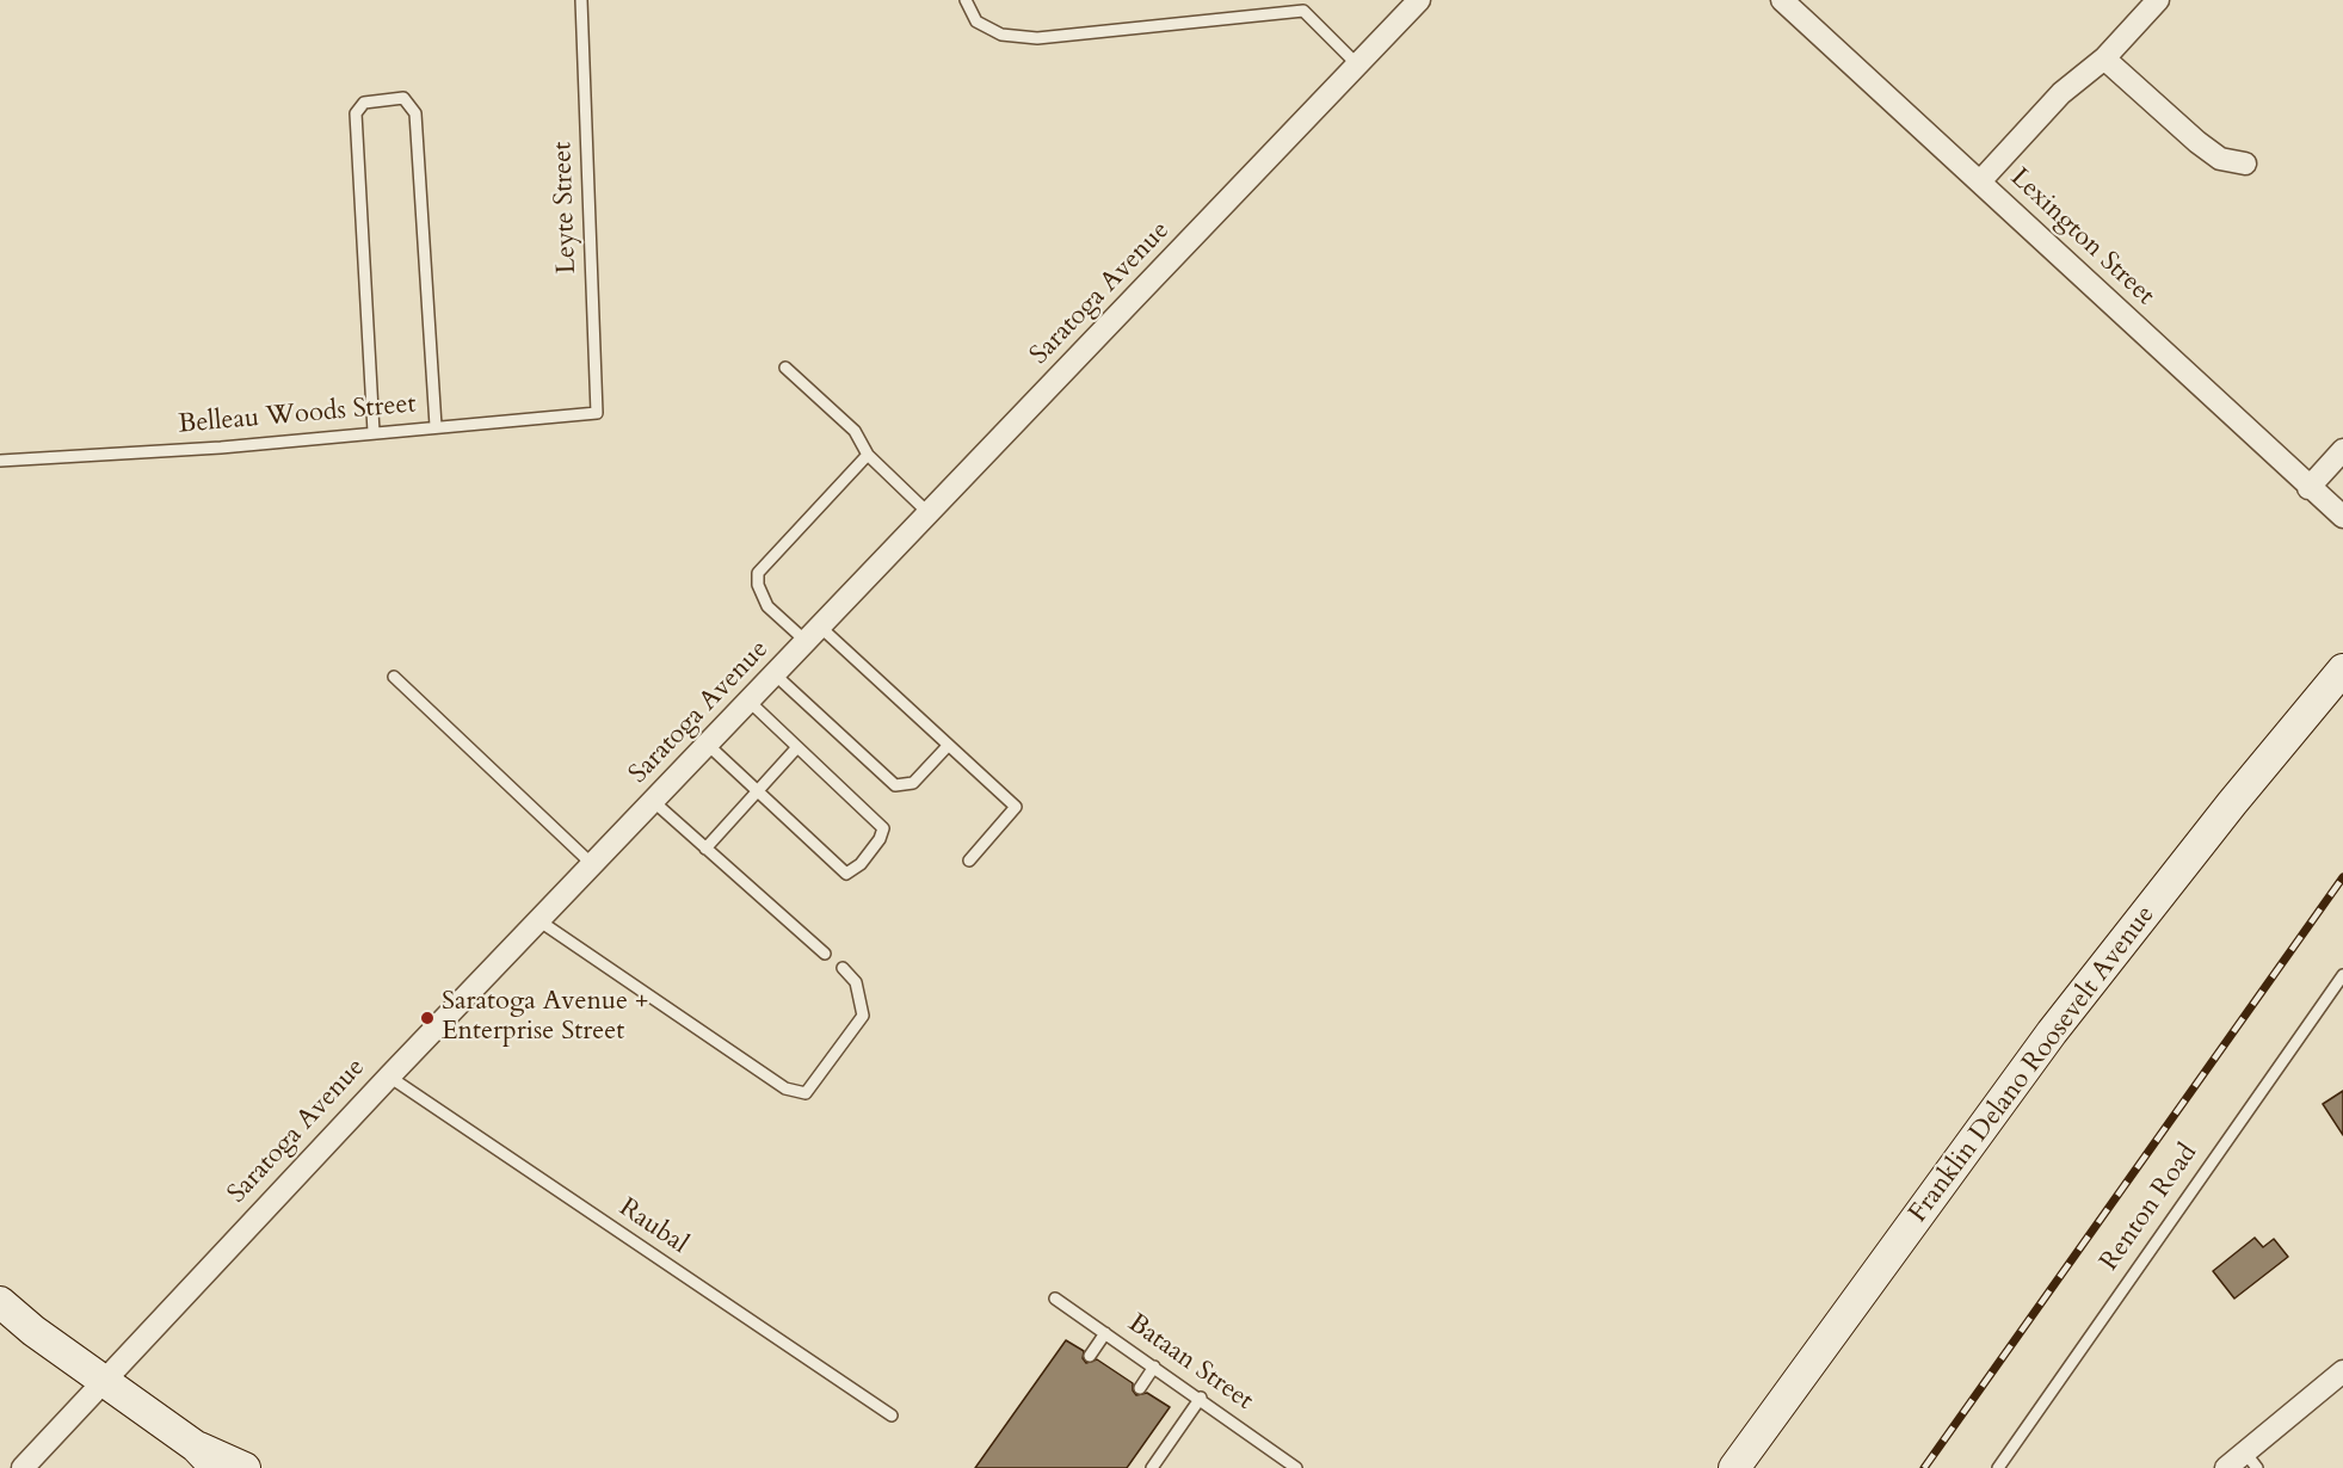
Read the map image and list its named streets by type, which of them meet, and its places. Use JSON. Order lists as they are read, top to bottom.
{
  "streets": {
    "main road": ["Franklin Delano Roosevelt Avenue"],
    "street": ["Lexington Street", "Saratoga Avenue"],
    "lane": [
      "Leyte Street",
      "Belleau Woods Street",
      "Renton Road",
      "Raubal",
      "Bataan Street"
    ]
  },
  "crossings": [
    ["Leyte Street", "Belleau Woods Street"],
    ["Saratoga Avenue", "Raubal"]
  ],
  "places": ["Saratoga Avenue + Enterprise Street"]
}
